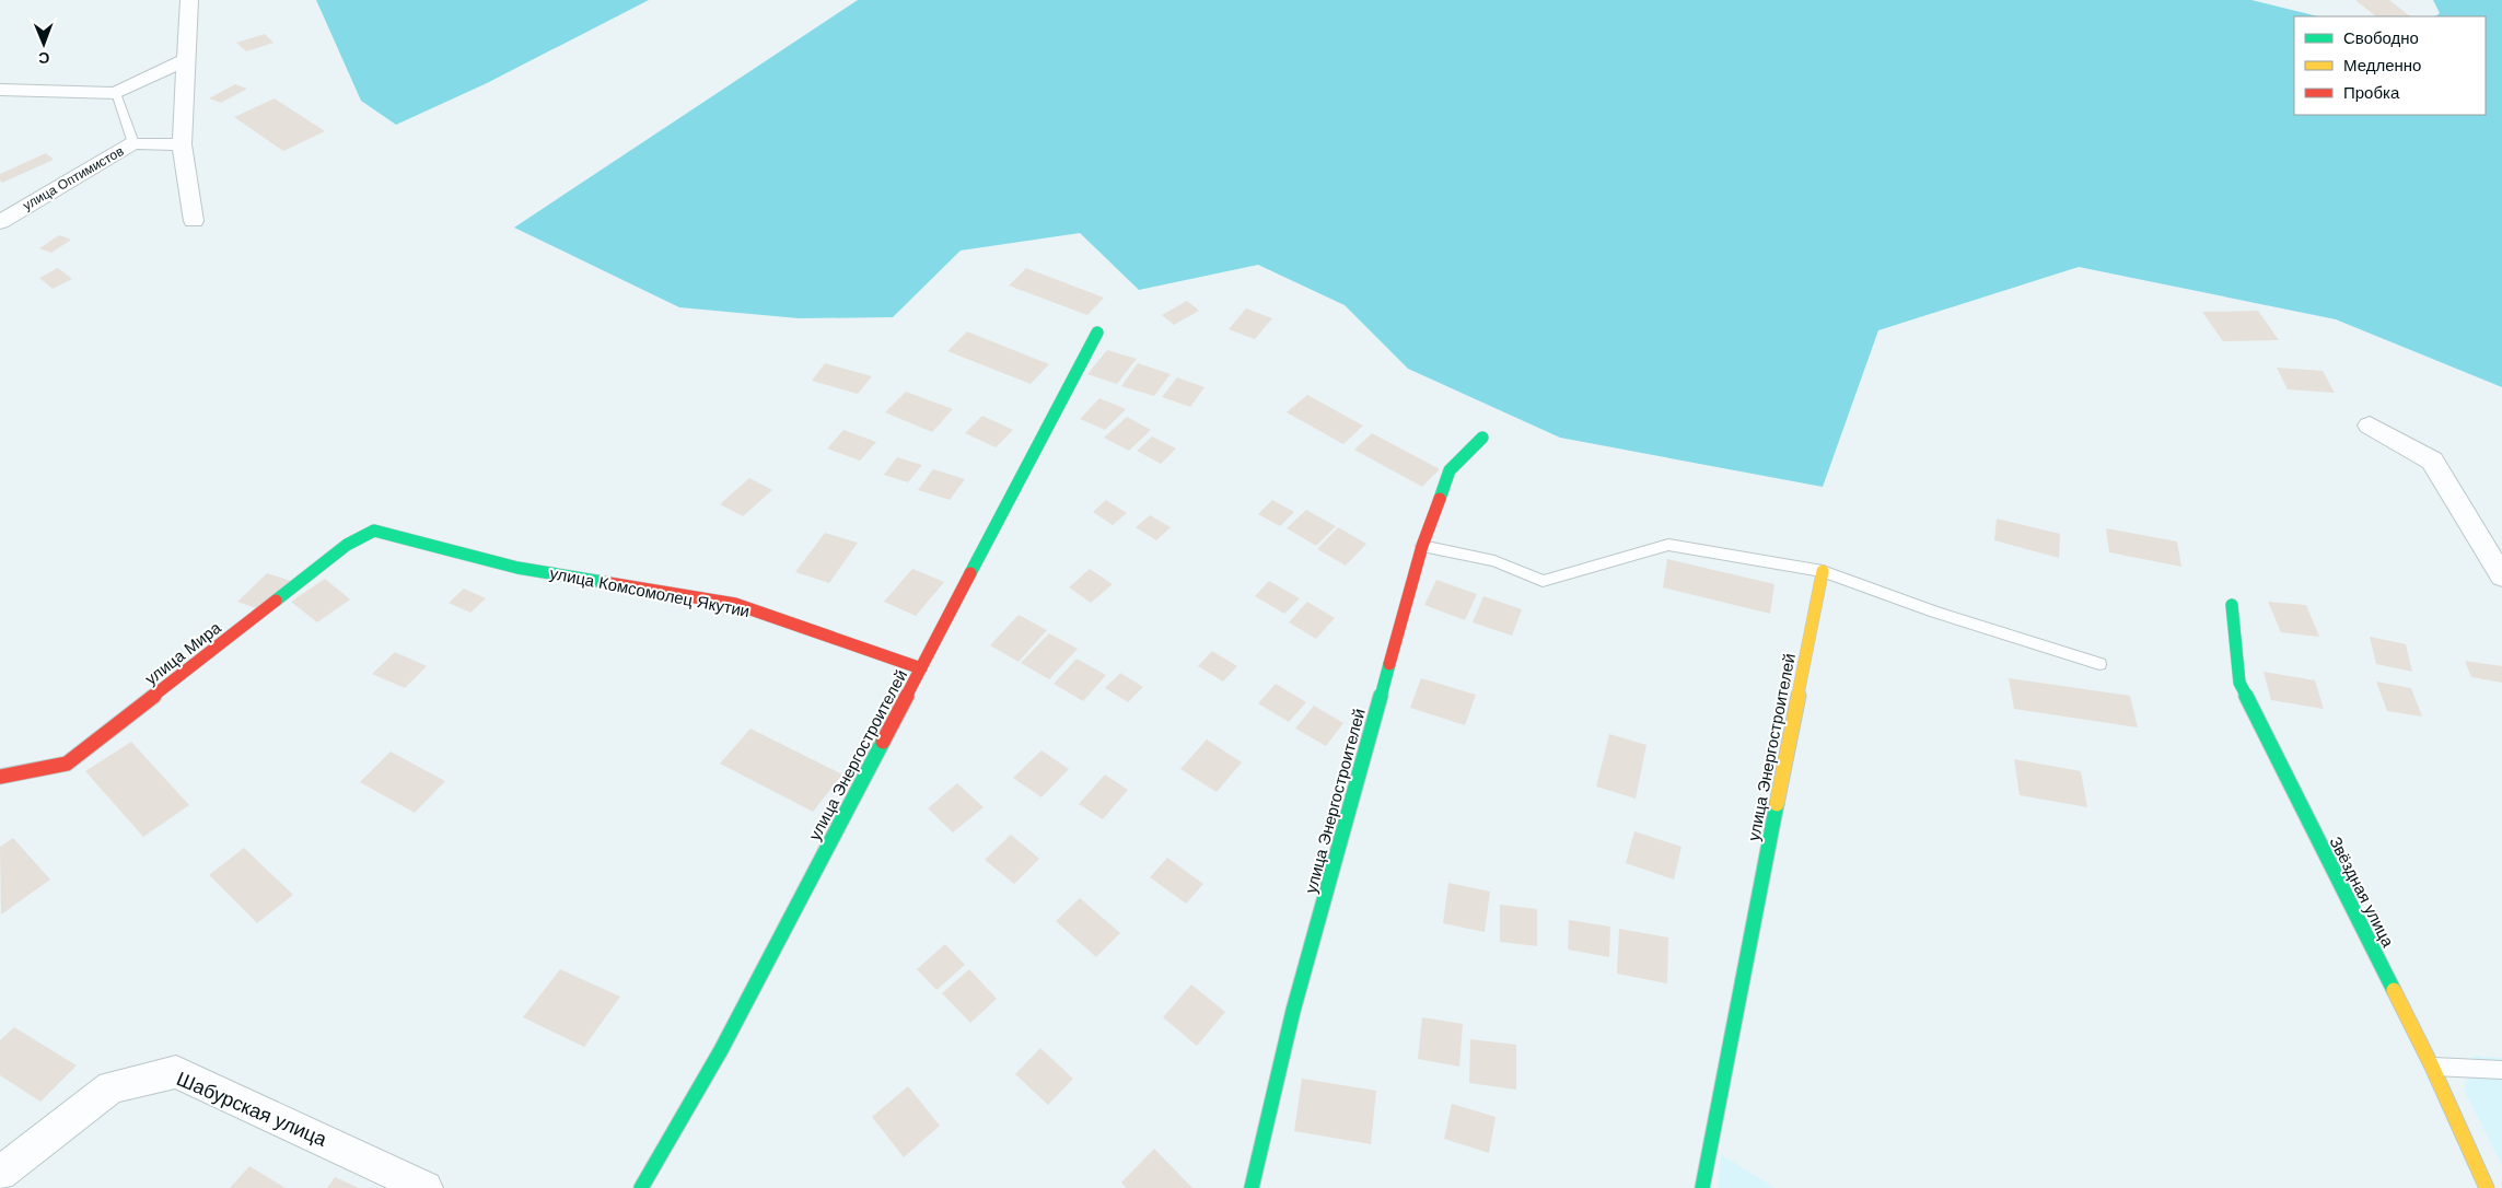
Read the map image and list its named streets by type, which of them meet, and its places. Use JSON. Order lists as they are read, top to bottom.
{
  "streets": {
    "street": [
      "улица Оптимистов",
      "улица Комсомолец Якутии",
      "улица Мира",
      "улица Энергостроителей",
      "Звёздная улица",
      "Шабурская улица"
    ]
  },
  "crossings": [
    ["улица Комсомолец Якутии", "улица Мира"],
    ["улица Комсомолец Якутии", "улица Энергостроителей"]
  ],
  "legend": ["Свободно", "Медленно", "Пробка"],
  "north": "bottom"
}
